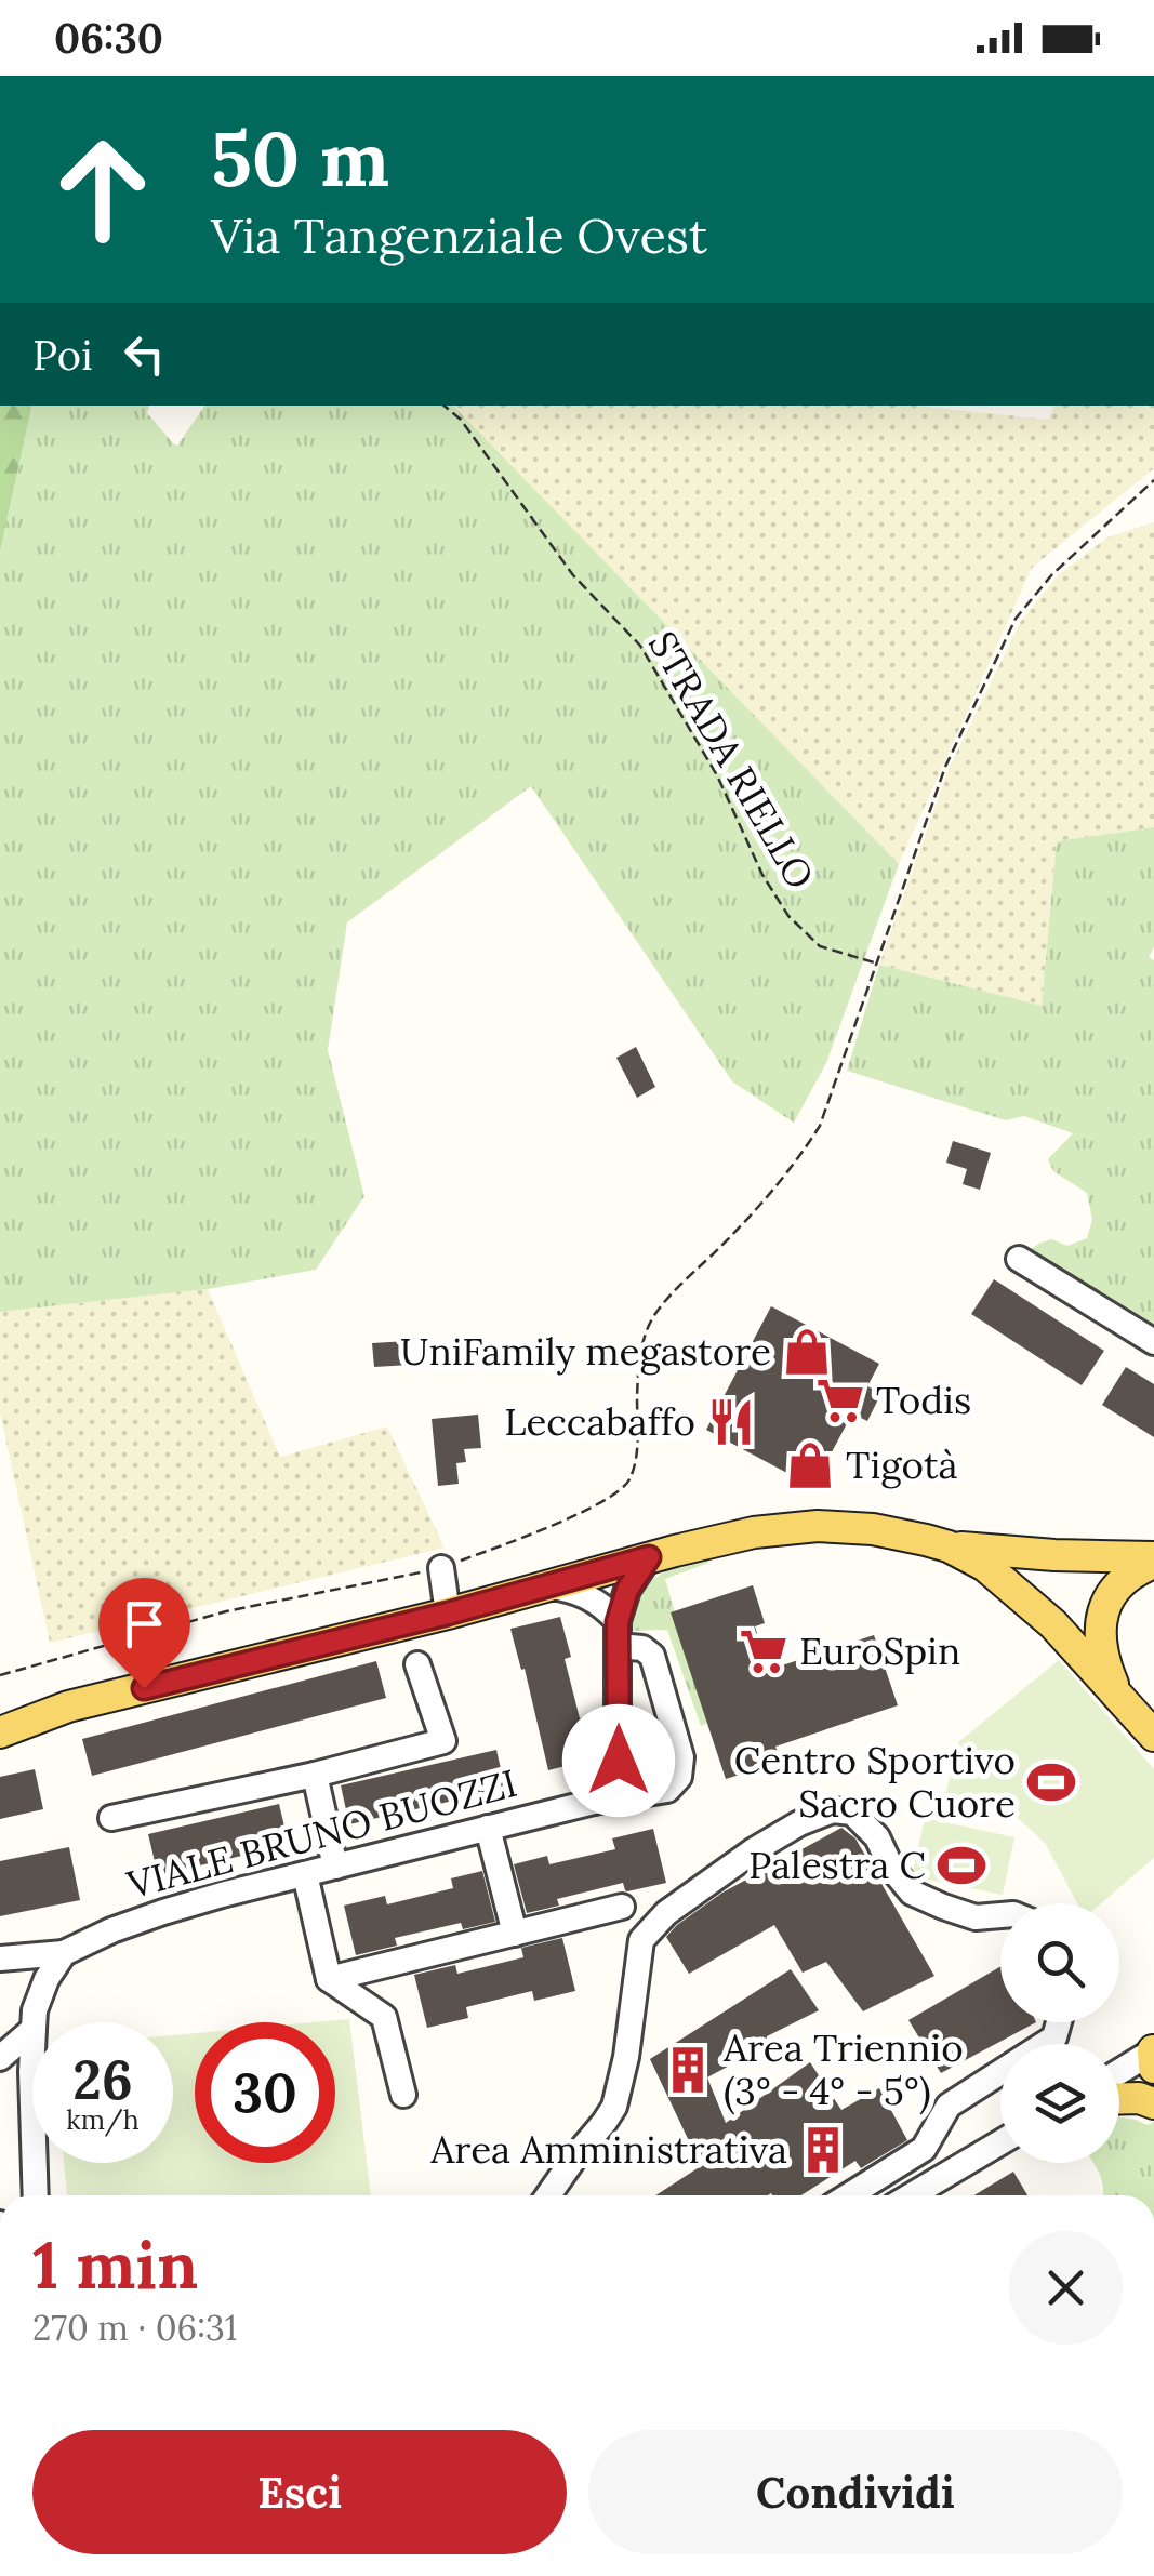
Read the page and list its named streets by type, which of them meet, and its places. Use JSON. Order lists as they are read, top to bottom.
{
  "streets": {
    "street": ["VIALE BRUNO BUOZZI"],
    "path": ["STRADA RIELLO"]
  },
  "places": {
    "shop": ["UniFamily megastore", "Tigotà"],
    "supermarket": ["Todis", "EuroSpin"],
    "restaurant": ["Leccabaffo"],
    "sports": ["Centro Sportivo Sacro Cuore", "Palestra C"],
    "building": ["Area Triennio (3° - 4° - 5°)", "Area Amministrativa"]
  },
  "page": {
    "status": "06:30",
    "turn": ["50 m", "Via Tangenziale Ovest"],
    "then": "Poi",
    "speed": "26 km/h",
    "limit": "30",
    "heading": ["1 min", "270 m · 06:31"],
    "buttons": ["Esci", "Condividi"]
  }
}
